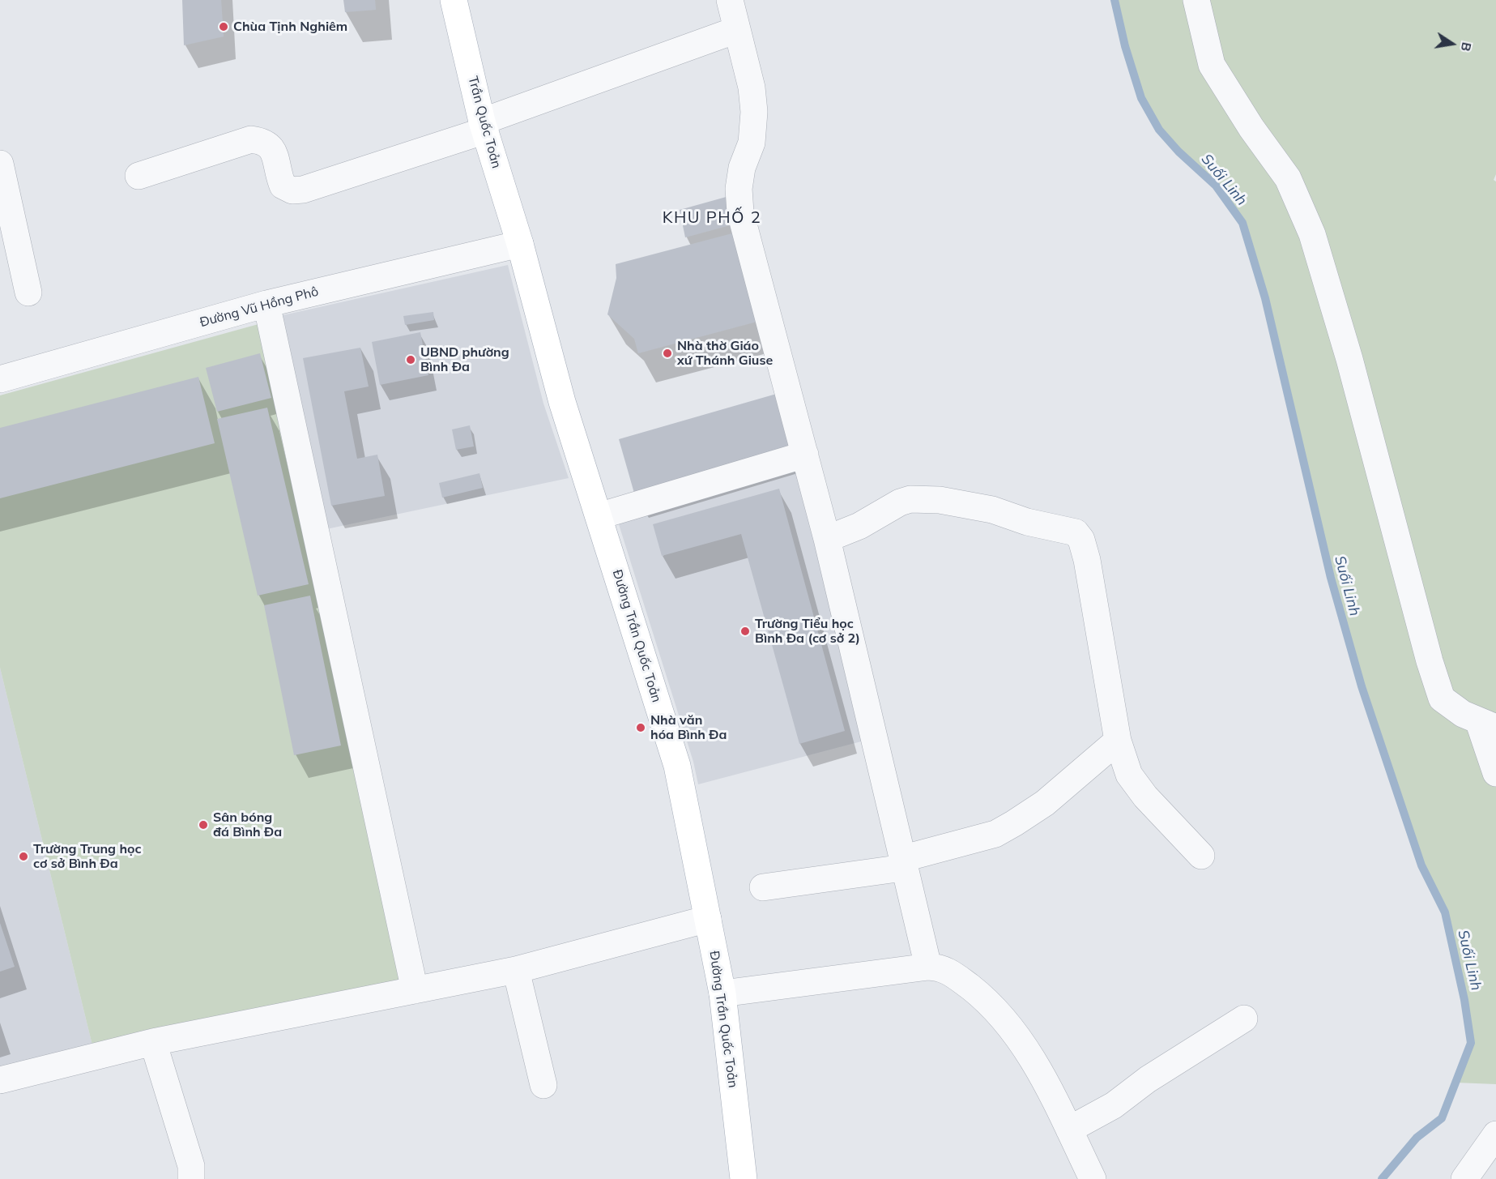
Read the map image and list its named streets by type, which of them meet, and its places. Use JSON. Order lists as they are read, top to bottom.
{
  "streets": {
    "main road": ["Trần Quốc Toản", "Đường Trần Quốc Toản"],
    "street": ["Đường Vũ Hồng Phô"]
  },
  "crossings": [
    ["Trần Quốc Toản", "Đường Vũ Hồng Phô"],
    ["Trần Quốc Toản", "Đường Trần Quốc Toản"],
    ["Đường Vũ Hồng Phô", "Đường Trần Quốc Toản"]
  ],
  "districts": ["KHU PHỐ 2"],
  "water": ["Suối Linh"],
  "places": [
    "Chùa Tịnh Nghiêm",
    "Nhà thờ Giáo xứ Thánh Giuse",
    "UBND phường Bình Đa",
    "Trường Tiểu học Bình Đa (cơ sở 2)",
    "Nhà văn hóa Bình Đa",
    "Sân bóng đá Bình Đa",
    "Trường Trung học cơ sở Bình Đa"
  ],
  "north": "right"
}
